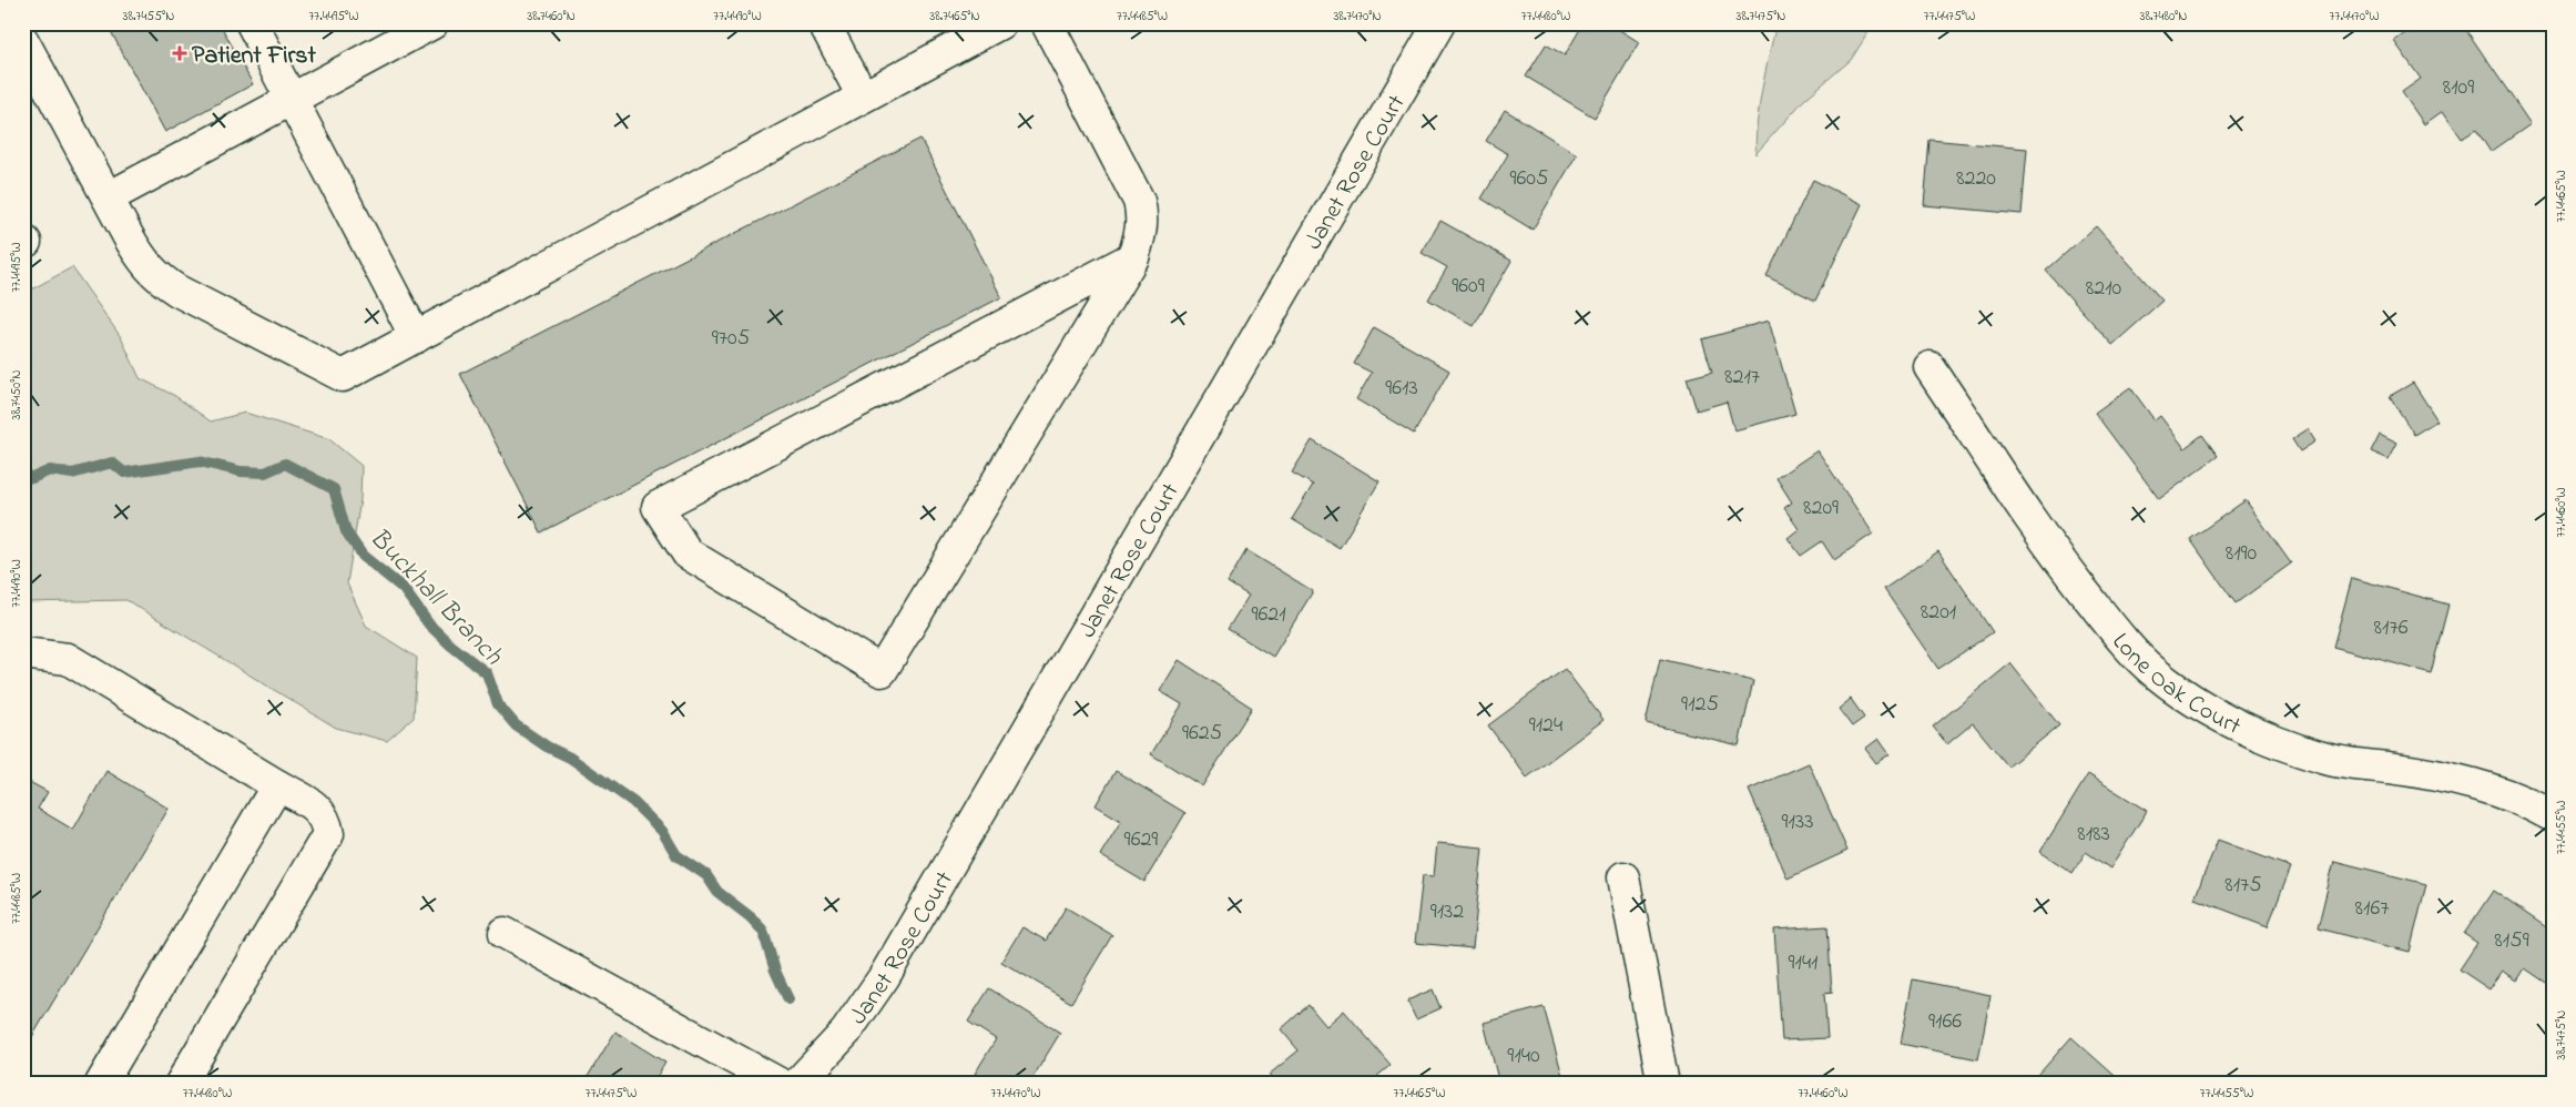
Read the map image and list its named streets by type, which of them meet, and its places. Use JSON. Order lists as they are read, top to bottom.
{
  "streets": {
    "street": ["Janet Rose Court", "Lone Oak Court"]
  },
  "water": ["Buckhall Branch"],
  "places": {
    "health": ["Patient First"]
  },
  "house_numbers": [
    "8109",
    "9605",
    "8220",
    "9609",
    "8210",
    "9705",
    "8217",
    "9613",
    "8209",
    "8190",
    "8201",
    "9621",
    "8176",
    "9125",
    "9124",
    "9625",
    "9133",
    "8183",
    "9629",
    "8175",
    "8167",
    "9132",
    "8159",
    "9141",
    "9166",
    "9140"
  ],
  "coordinates": [
    "38.7455°N",
    "77.4495°W",
    "38.7460°N",
    "77.4490°W",
    "38.7465°N",
    "77.4485°W",
    "38.7470°N",
    "77.4480°W",
    "38.7475°N",
    "77.4475°W",
    "38.7480°N",
    "77.4470°W",
    "77.4465°W",
    "38.7450°N",
    "77.4460°W",
    "77.4455°W"
  ]
}
